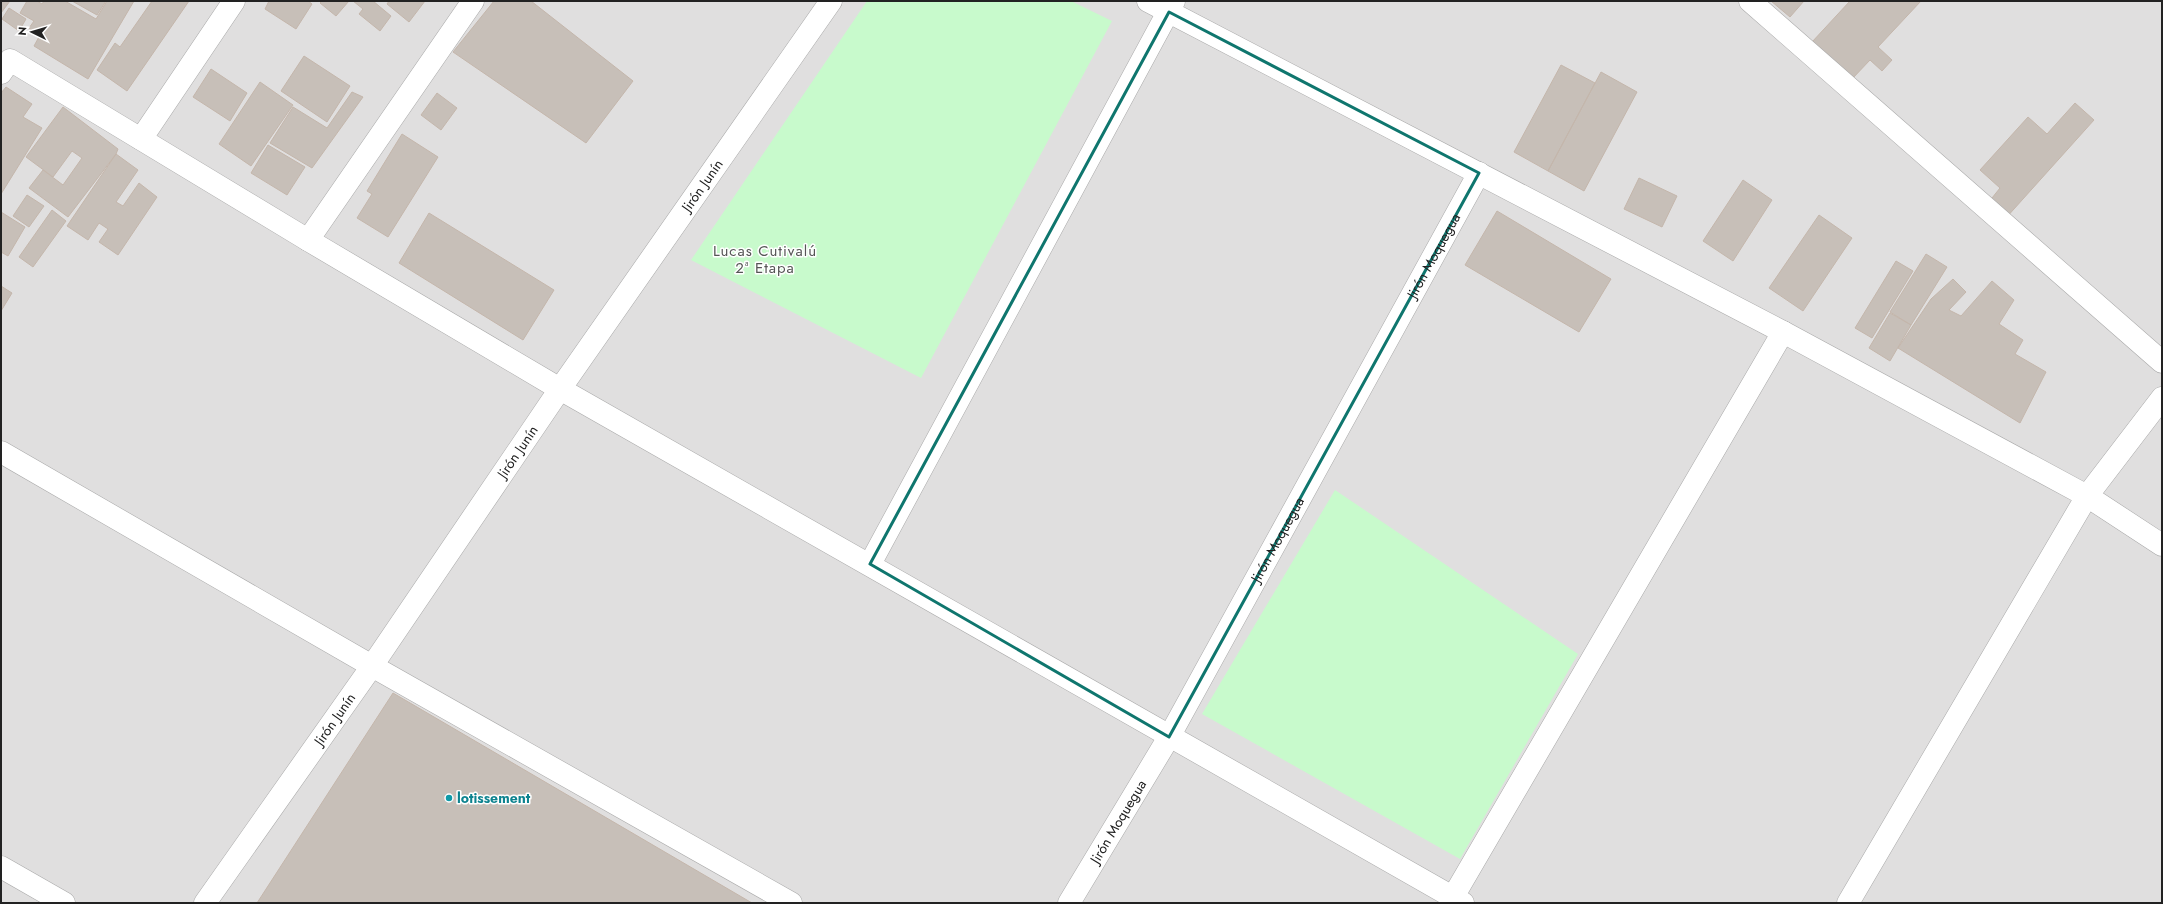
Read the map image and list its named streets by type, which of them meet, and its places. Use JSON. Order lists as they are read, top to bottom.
{
  "streets": {
    "street": ["Jirón Junín", "Jirón Moquegua"]
  },
  "districts": ["Lucas Cutivalú 2ª Etapa"],
  "places": ["lotissement"],
  "north": "left"
}
